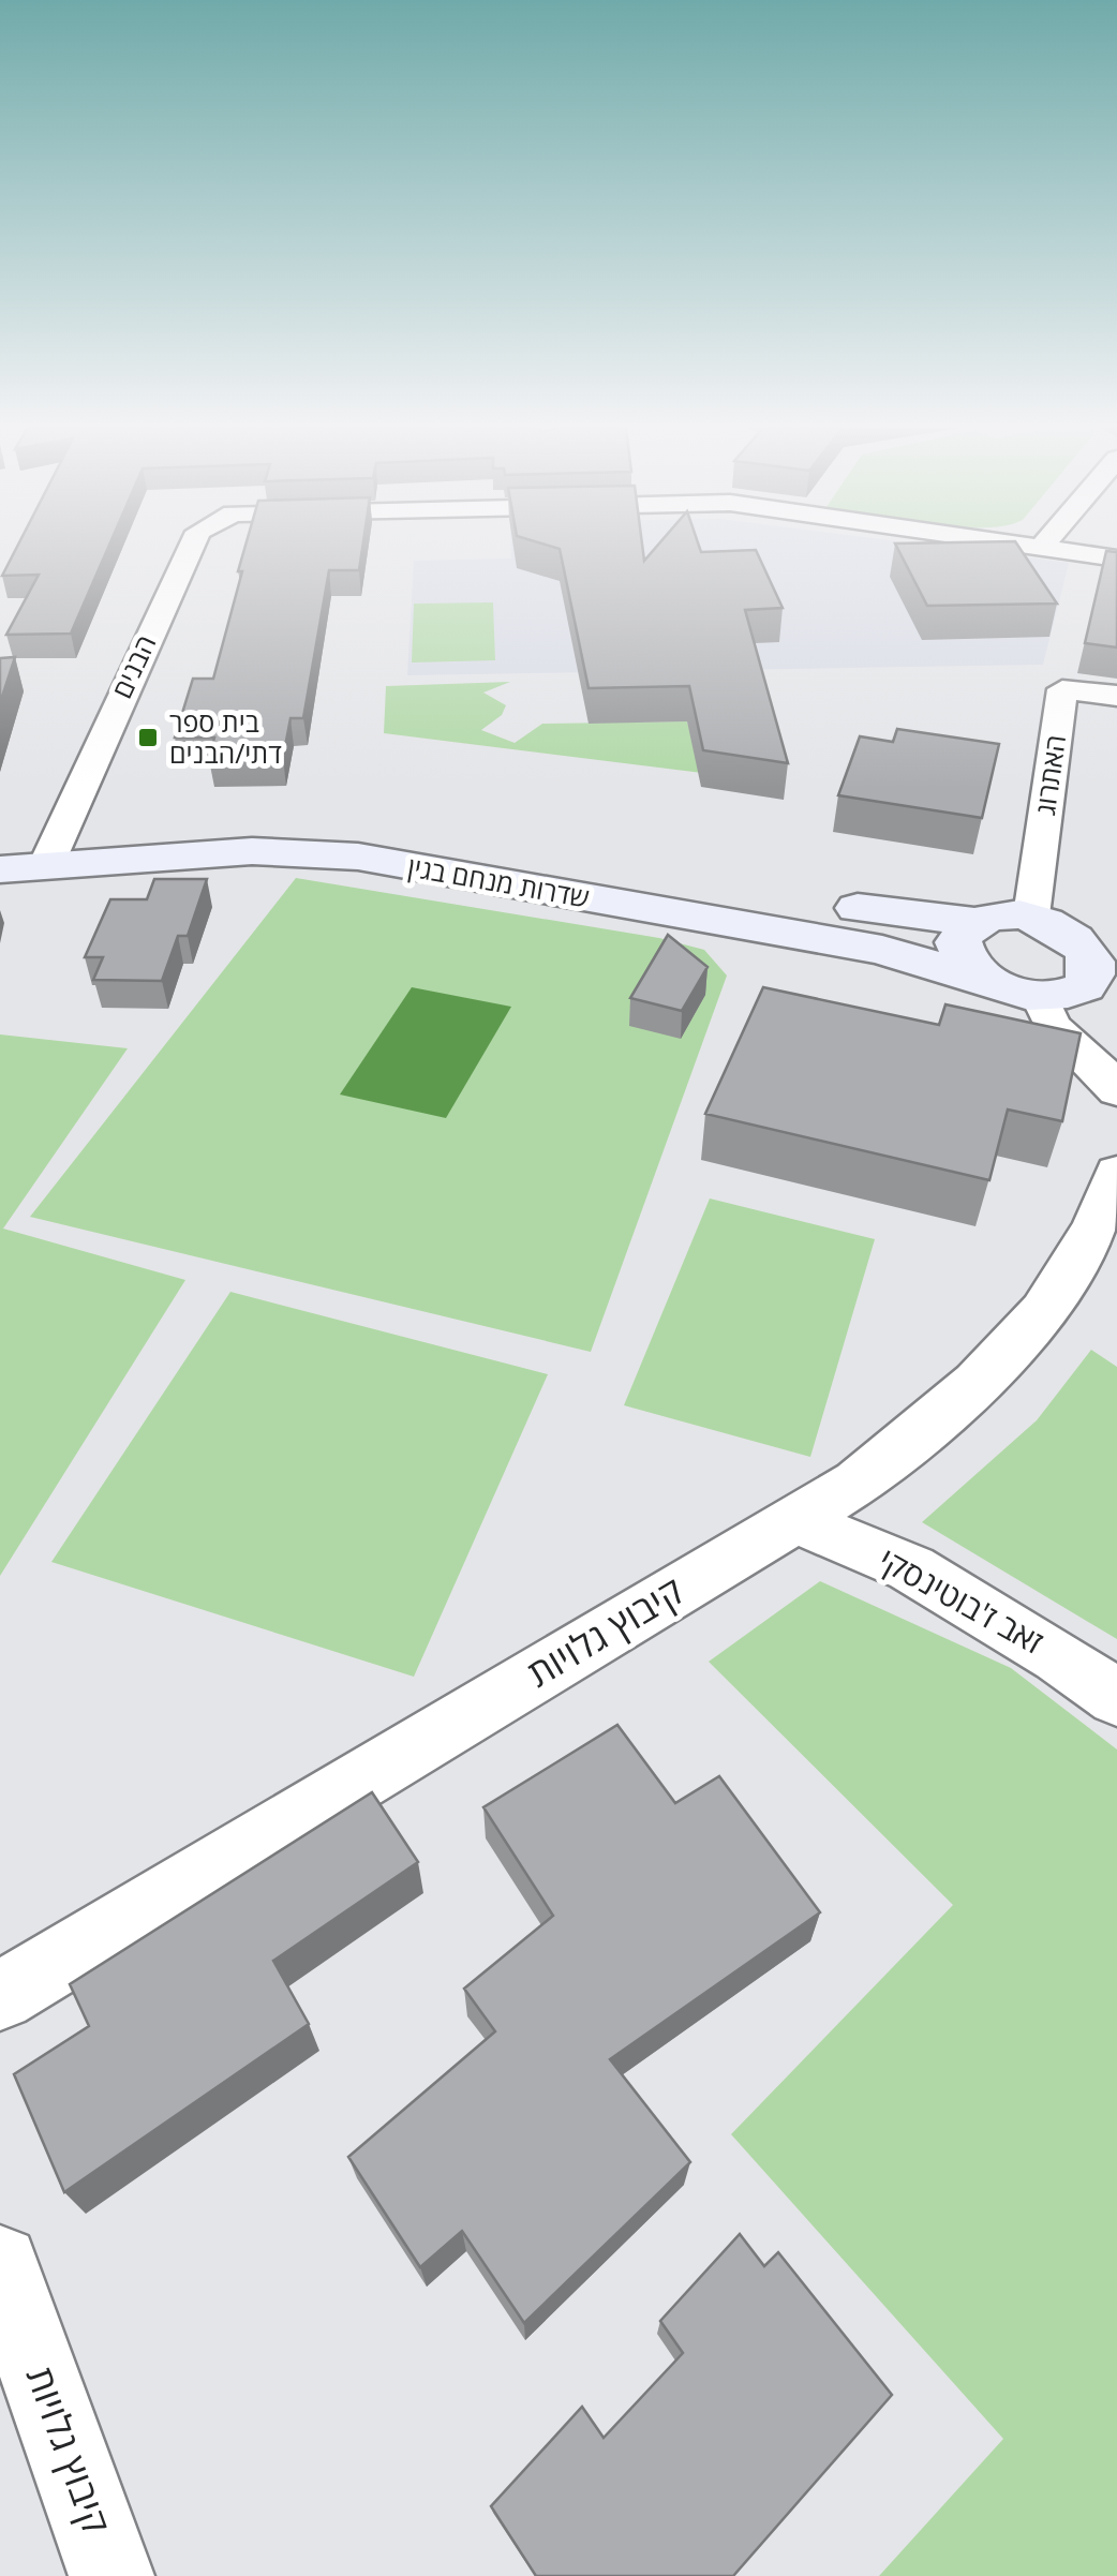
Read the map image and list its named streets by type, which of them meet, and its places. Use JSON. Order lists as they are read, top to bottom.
{
  "streets": {
    "street": [
      "הבנים",
      "האתרוג",
      "שדרות מנחם בגין",
      "זאב ז'בוטינסקי",
      "קיבוץ גלויות"
    ]
  },
  "crossings": [
    ["הבנים", "שדרות מנחם בגין"],
    ["האתרוג", "שדרות מנחם בגין"],
    ["זאב ז'בוטינסקי", "קיבוץ גלויות"]
  ],
  "places": {
    "transit": ["בית ספר דתי/הבנים"]
  }
}
